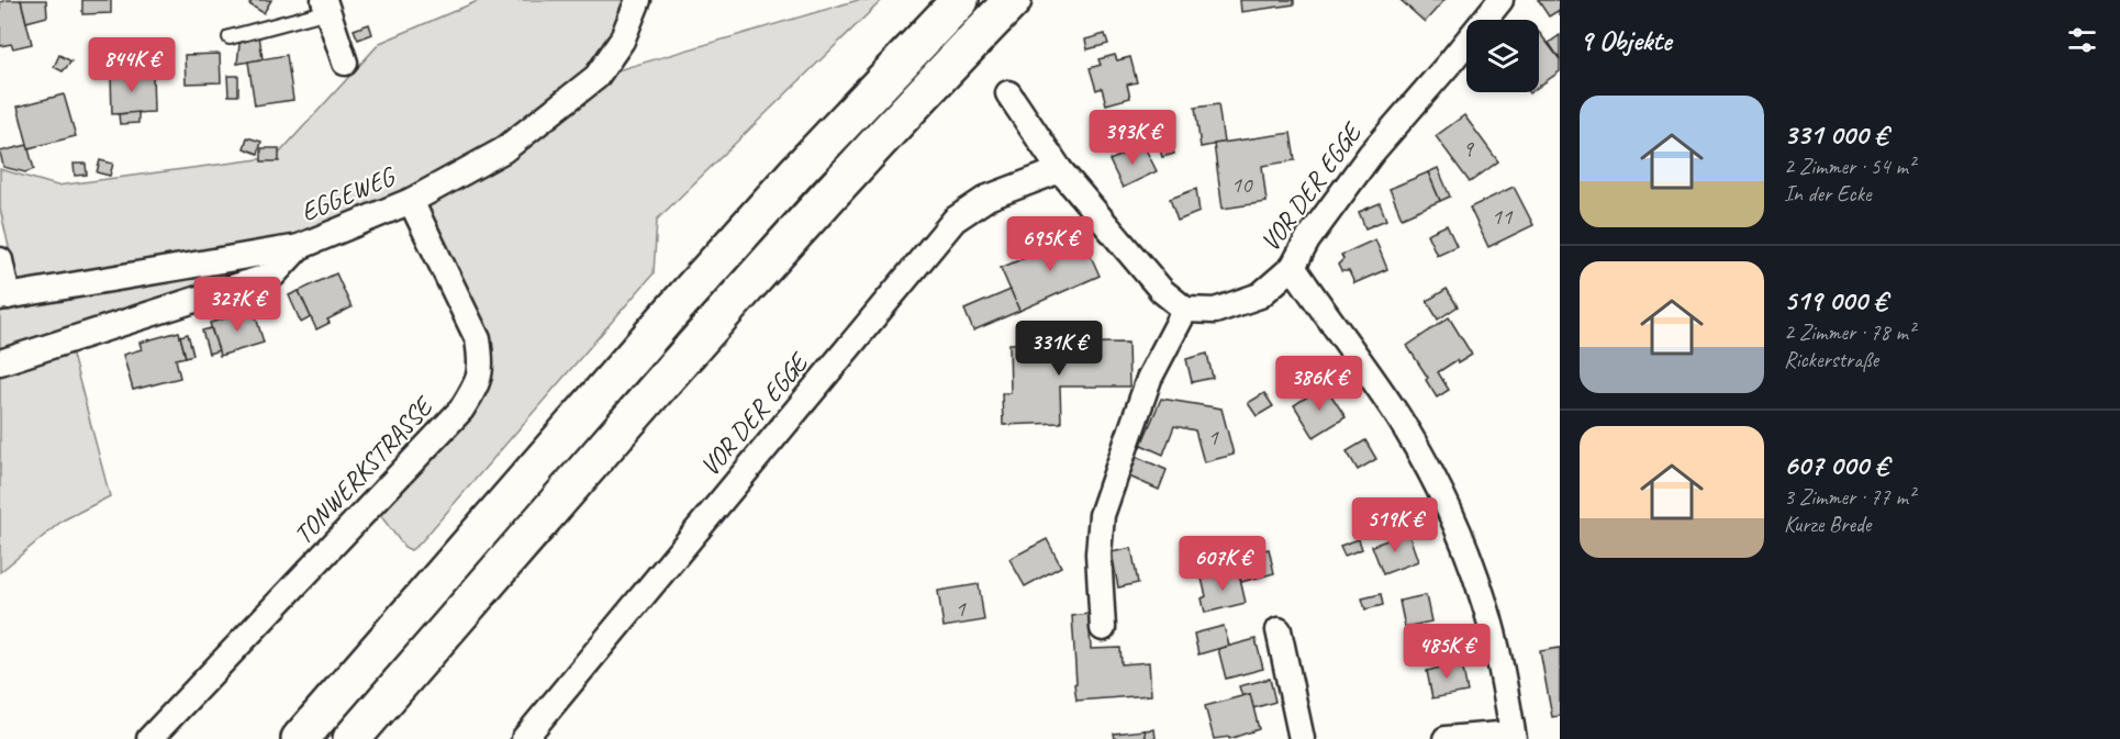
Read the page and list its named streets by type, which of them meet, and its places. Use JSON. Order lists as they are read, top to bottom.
{
  "streets": {
    "street": ["VOR DER EGGE", "EGGEWEG", "TONWERKSTRASSE"]
  },
  "crossings": [
    ["EGGEWEG", "TONWERKSTRASSE"]
  ],
  "house_numbers": [
    "9",
    "10",
    "11",
    "1",
    "1"
  ],
  "page": {
    "heading": "9 Objekte",
    "price": [
      "844K €",
      "393K €",
      "695K €",
      "327K €",
      "331K €",
      "386K €",
      "519K €",
      "607K €",
      "485K €"
    ],
    "list": [
      {
        "name": "331 000 €",
        "note": "2 Zimmer · 54 m² · In der Ecke"
      },
      {
        "name": "519 000 €",
        "note": "2 Zimmer · 78 m² · Rickerstraße"
      },
      {
        "name": "607 000 €",
        "note": "3 Zimmer · 77 m² · Kurze Brede"
      }
    ]
  }
}
